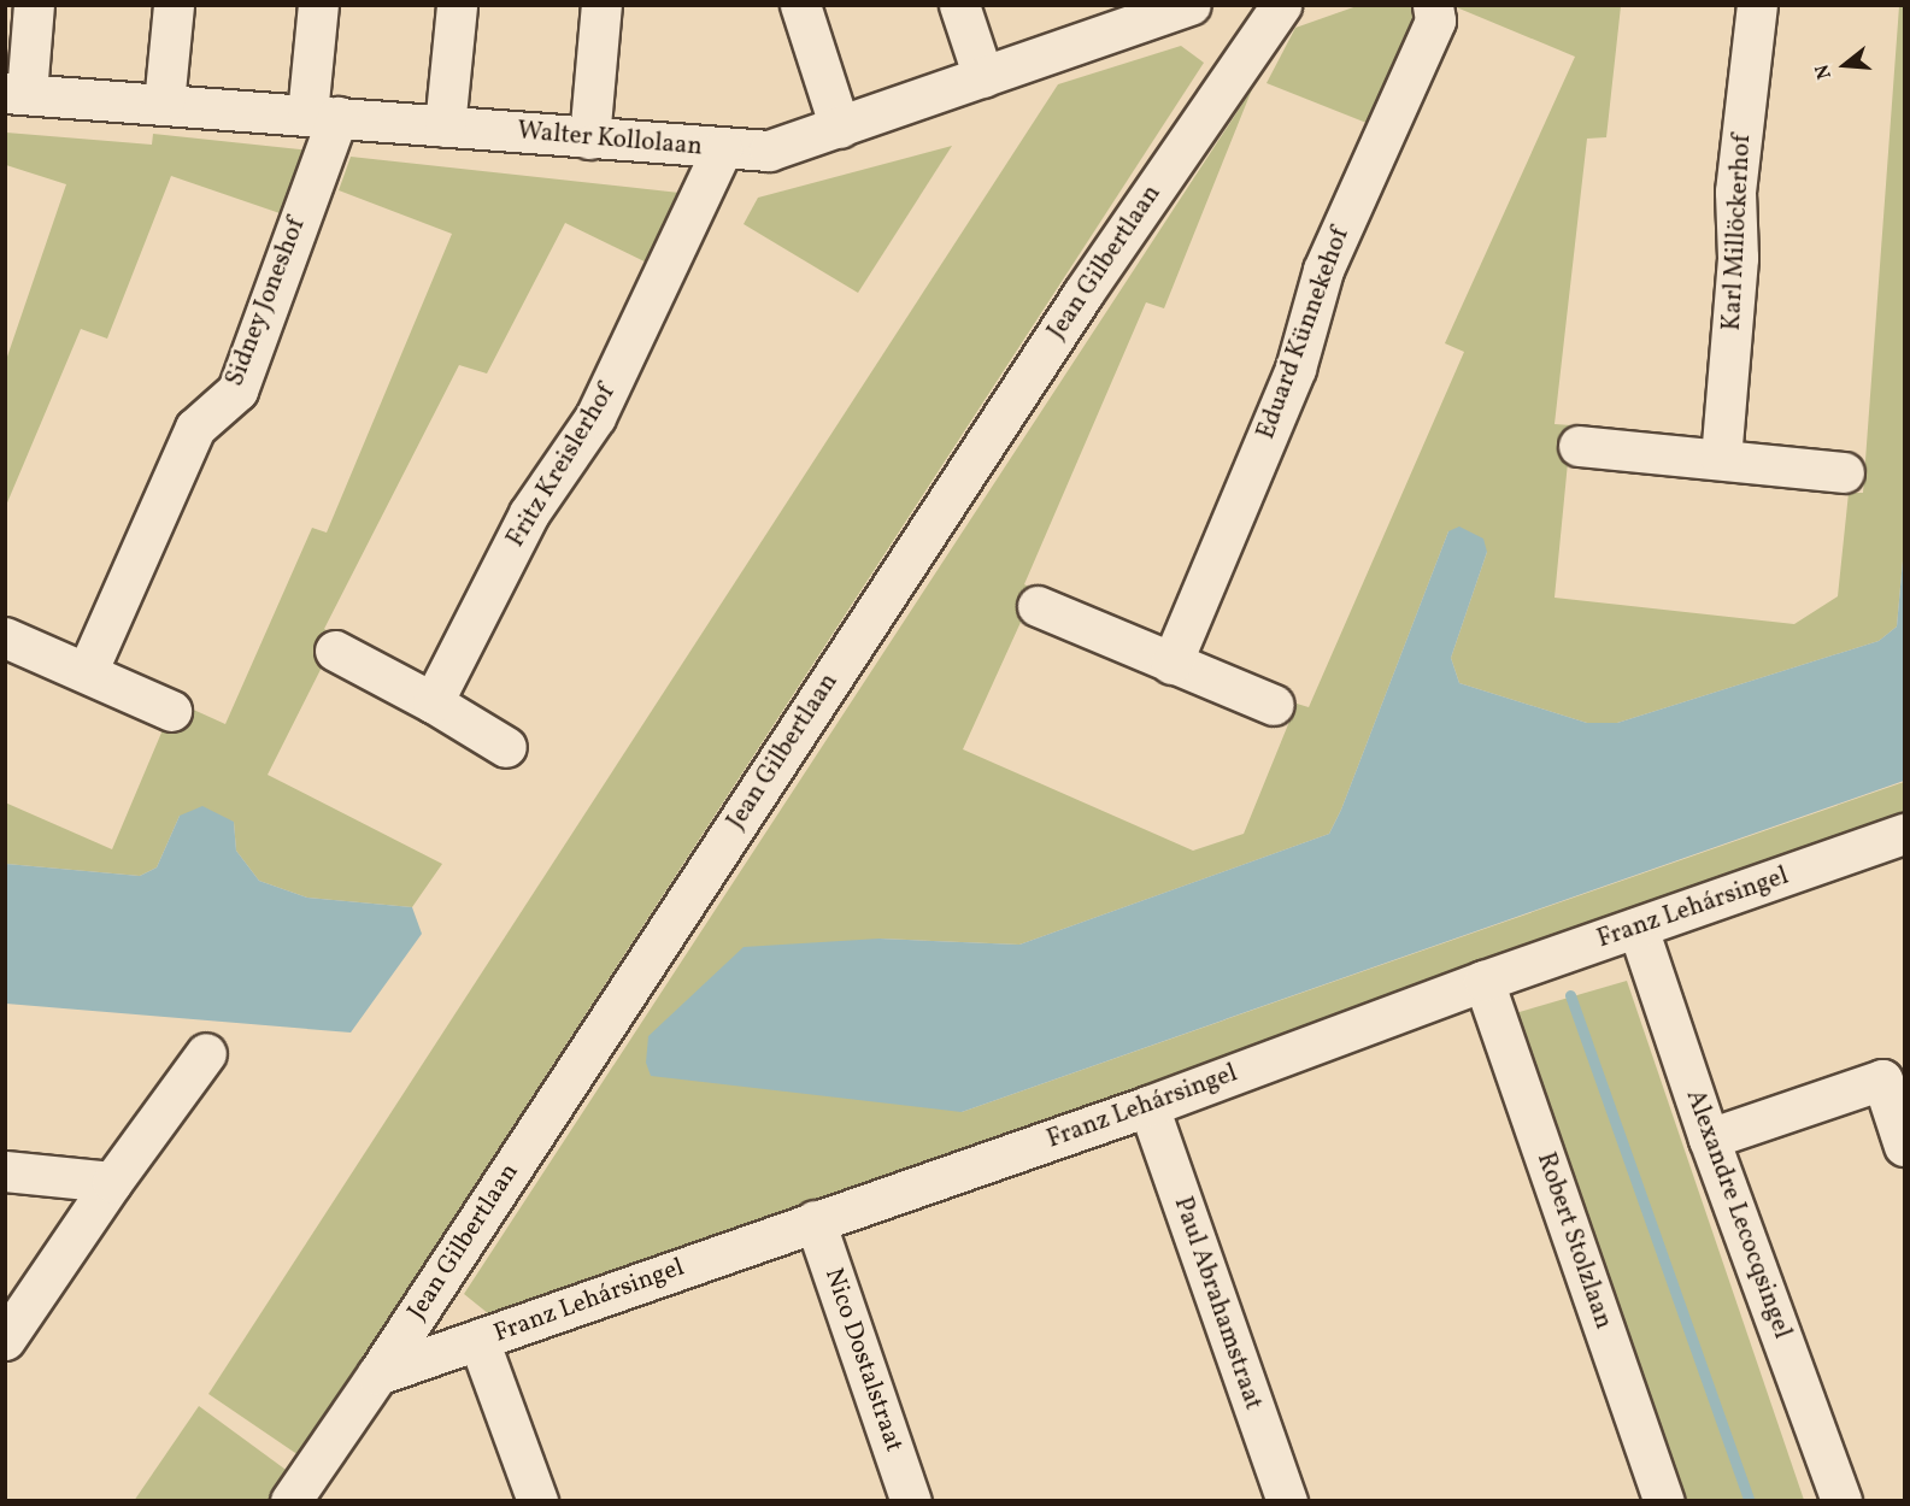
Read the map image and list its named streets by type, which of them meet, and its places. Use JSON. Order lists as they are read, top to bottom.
{
  "streets": {
    "street": [
      "Walter Kollolaan",
      "Karl Millöckerhof",
      "Jean Gilbertlaan",
      "Sidney Joneshof",
      "Eduard Künnekehof",
      "Fritz Kreislerhof",
      "Franz Lehársingel",
      "Alexandre Lecocqsingel",
      "Robert Stolzlaan",
      "Paul Abrahamstraat",
      "Nico Dostalstraat"
    ]
  },
  "crossings": [
    ["Walter Kollolaan", "Sidney Joneshof"],
    ["Walter Kollolaan", "Fritz Kreislerhof"],
    ["Jean Gilbertlaan", "Franz Lehársingel"],
    ["Franz Lehársingel", "Alexandre Lecocqsingel"],
    ["Franz Lehársingel", "Robert Stolzlaan"],
    ["Franz Lehársingel", "Paul Abrahamstraat"],
    ["Franz Lehársingel", "Nico Dostalstraat"]
  ],
  "north": "left"
}
